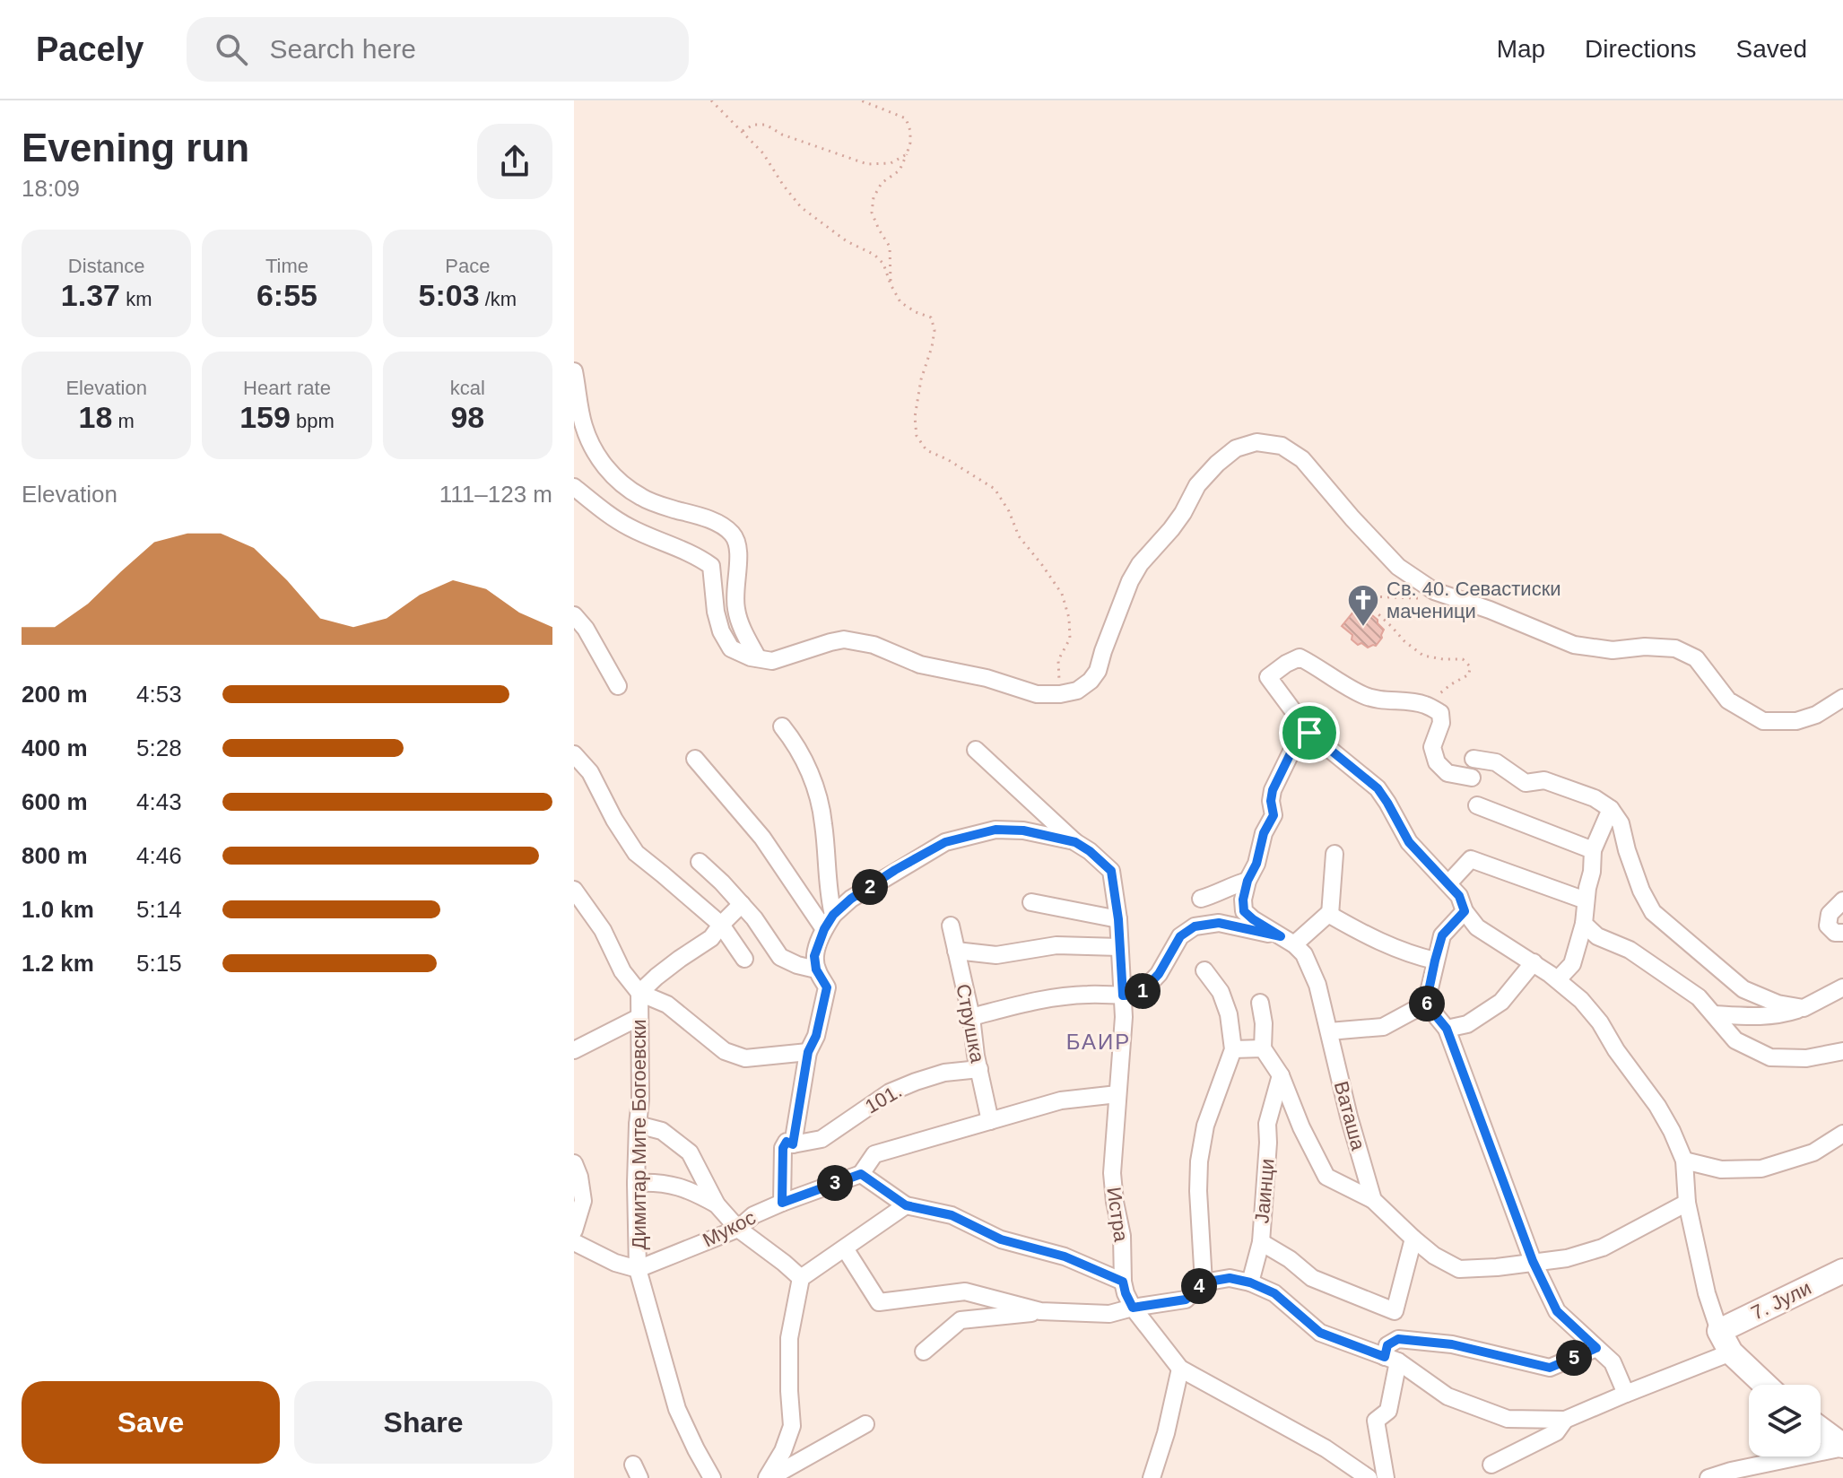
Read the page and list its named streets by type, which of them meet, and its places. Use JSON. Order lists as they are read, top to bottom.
{
  "streets": {
    "street": [
      "Струшка",
      "101.",
      "Ваташа",
      "Димитар Мите Богоевски",
      "Јаинци",
      "Истра",
      "Мукос",
      "7. Јули"
    ]
  },
  "crossings": [
    ["Струшка", "101."],
    ["Димитар Мите Богоевски", "Мукос"]
  ],
  "districts": ["БАИР"],
  "places": {
    "church": ["Св. 40. Севастиски маченици"]
  },
  "page": {
    "header": "Pacely",
    "search": "Search here",
    "nav": ["Map", "Directions", "Saved"],
    "heading": ["Evening run", "18:09"],
    "stats": [
      ["Distance", "1.37 km"],
      ["Time", "6:55"],
      ["Pace", "5:03 /km"],
      ["Elevation", "18 m"],
      ["Heart rate", "159 bpm"],
      ["kcal", "98"]
    ],
    "chart": ["Elevation", "111–123 m"],
    "list": [
      {
        "name": "200 m",
        "note": "4:53"
      },
      {
        "name": "400 m",
        "note": "5:28"
      },
      {
        "name": "600 m",
        "note": "4:43"
      },
      {
        "name": "800 m",
        "note": "4:46"
      },
      {
        "name": "1.0 km",
        "note": "5:14"
      },
      {
        "name": "1.2 km",
        "note": "5:15"
      }
    ],
    "pins": [
      "2",
      "1",
      "6",
      "3",
      "4",
      "5"
    ],
    "buttons": ["Save", "Share"]
  }
}
